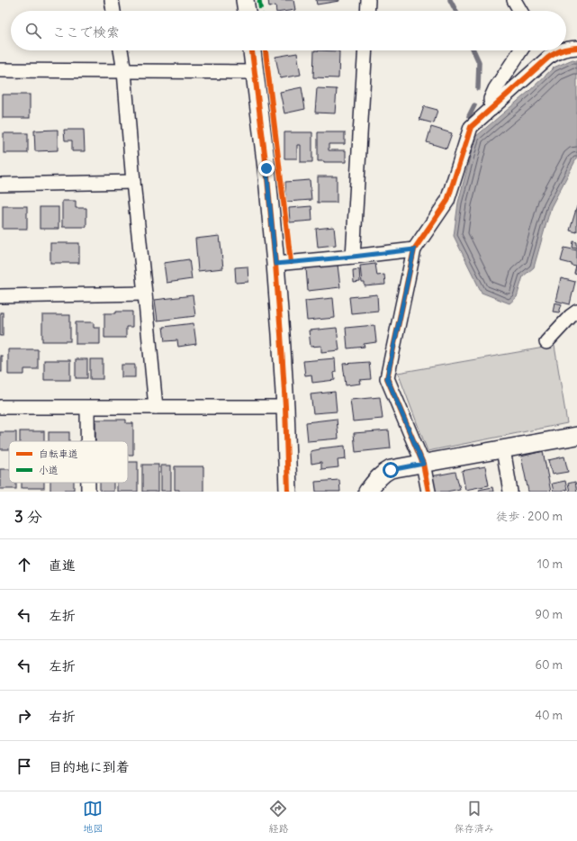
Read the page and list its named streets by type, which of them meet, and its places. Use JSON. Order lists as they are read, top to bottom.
{
  "legend": ["自転車道", "小道"],
  "page": {
    "search": "ここで検索",
    "heading": ["3 分", "徒歩 · 200 m"],
    "list": [
      ["直進", "10 m"],
      ["左折", "90 m"],
      ["左折", "60 m"],
      ["右折", "40 m"],
      "目的地に到着"
    ],
    "nav": ["地図", "経路", "保存済み"]
  }
}
